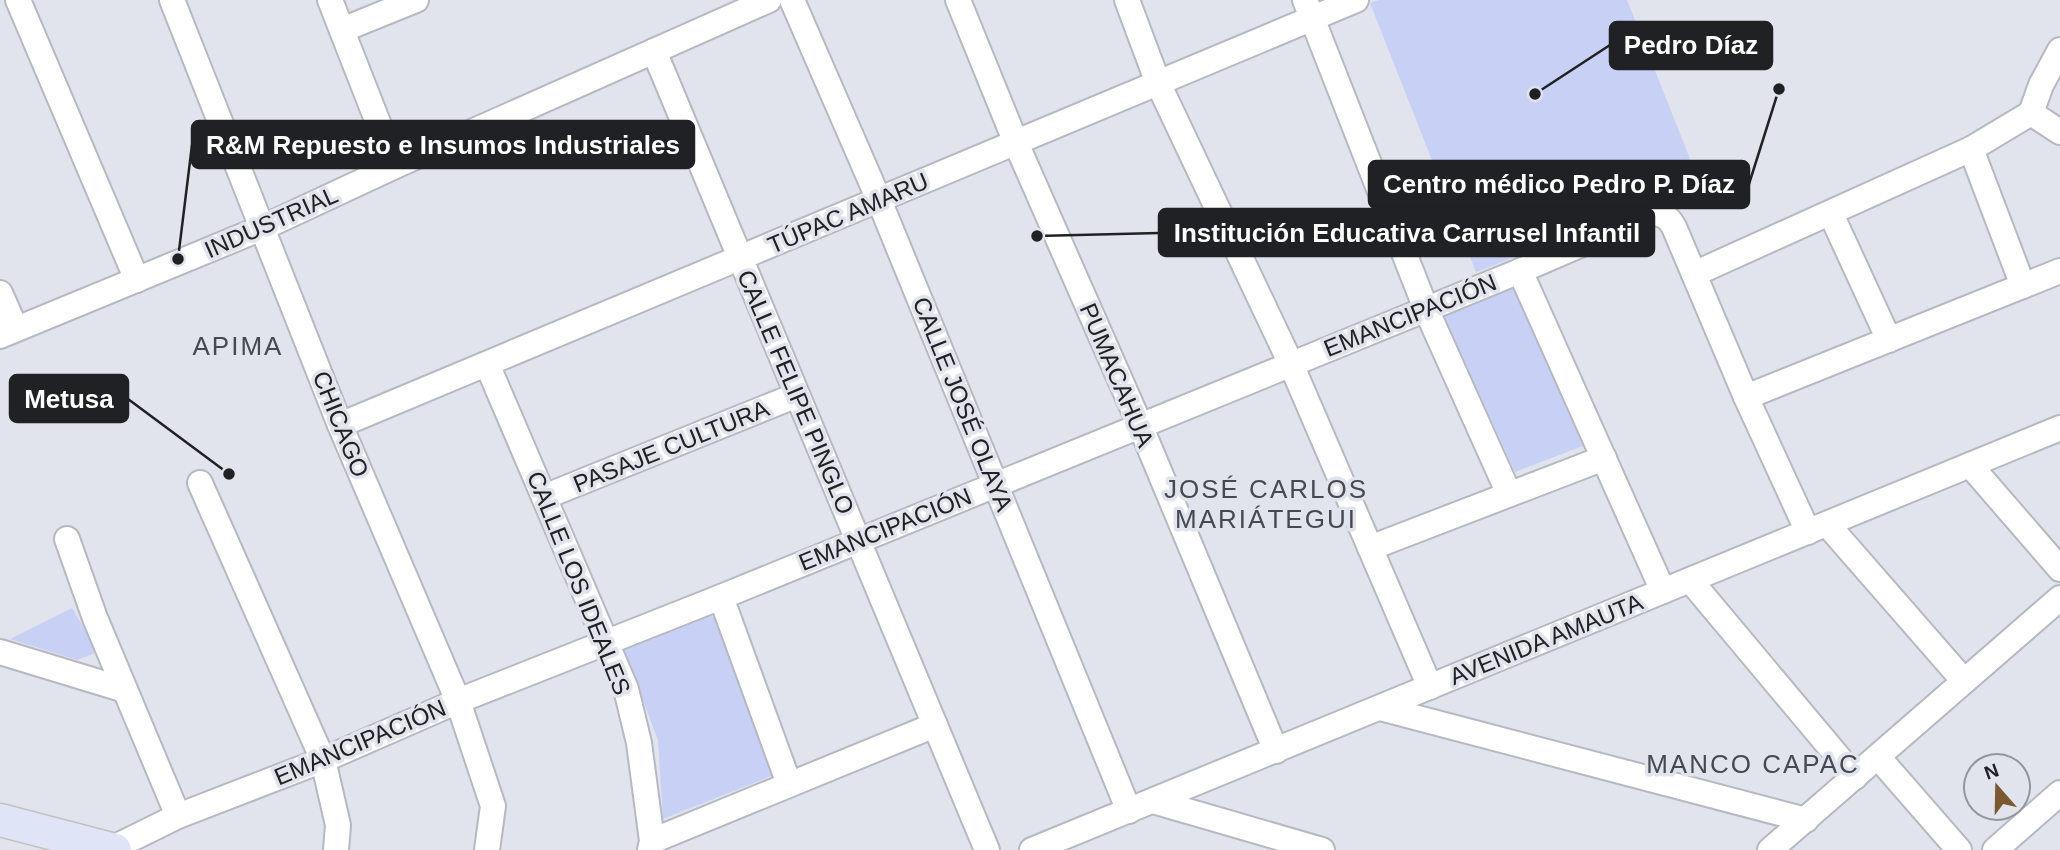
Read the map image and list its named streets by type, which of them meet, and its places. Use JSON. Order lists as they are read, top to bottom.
{
  "streets": {
    "street": [
      "TÚPAC AMARU",
      "INDUSTRIAL",
      "EMANCIPACIÓN",
      "PUMACAHUA",
      "CALLE FELIPE PINGLO",
      "CALLE JOSÉ OLAYA",
      "CHICAGO",
      "PASAJE CULTURA",
      "CALLE LOS IDEALES",
      "AVENIDA AMAUTA"
    ]
  },
  "crossings": [
    ["TÚPAC AMARU", "PUMACAHUA"],
    ["TÚPAC AMARU", "CALLE FELIPE PINGLO"],
    ["TÚPAC AMARU", "CALLE JOSÉ OLAYA"],
    ["TÚPAC AMARU", "CHICAGO"],
    ["TÚPAC AMARU", "CALLE LOS IDEALES"],
    ["INDUSTRIAL", "CALLE FELIPE PINGLO"],
    ["INDUSTRIAL", "CHICAGO"],
    ["EMANCIPACIÓN", "PUMACAHUA"],
    ["EMANCIPACIÓN", "CALLE FELIPE PINGLO"],
    ["EMANCIPACIÓN", "CALLE JOSÉ OLAYA"],
    ["EMANCIPACIÓN", "CHICAGO"],
    ["EMANCIPACIÓN", "CALLE LOS IDEALES"],
    ["PUMACAHUA", "AVENIDA AMAUTA"],
    ["CALLE FELIPE PINGLO", "PASAJE CULTURA"],
    ["CALLE JOSÉ OLAYA", "AVENIDA AMAUTA"],
    ["PASAJE CULTURA", "CALLE LOS IDEALES"]
  ],
  "districts": ["APIMA", "JOSÉ CARLOS MARIÁTEGUI", "MANCO CAPAC"],
  "places": [
    "Centro médico Pedro P. Díaz",
    "Pedro Díaz",
    "Institución Educativa Carrusel Infantil",
    "R&M Repuesto e Insumos Industriales",
    "Metusa"
  ],
  "north": "top"
}
